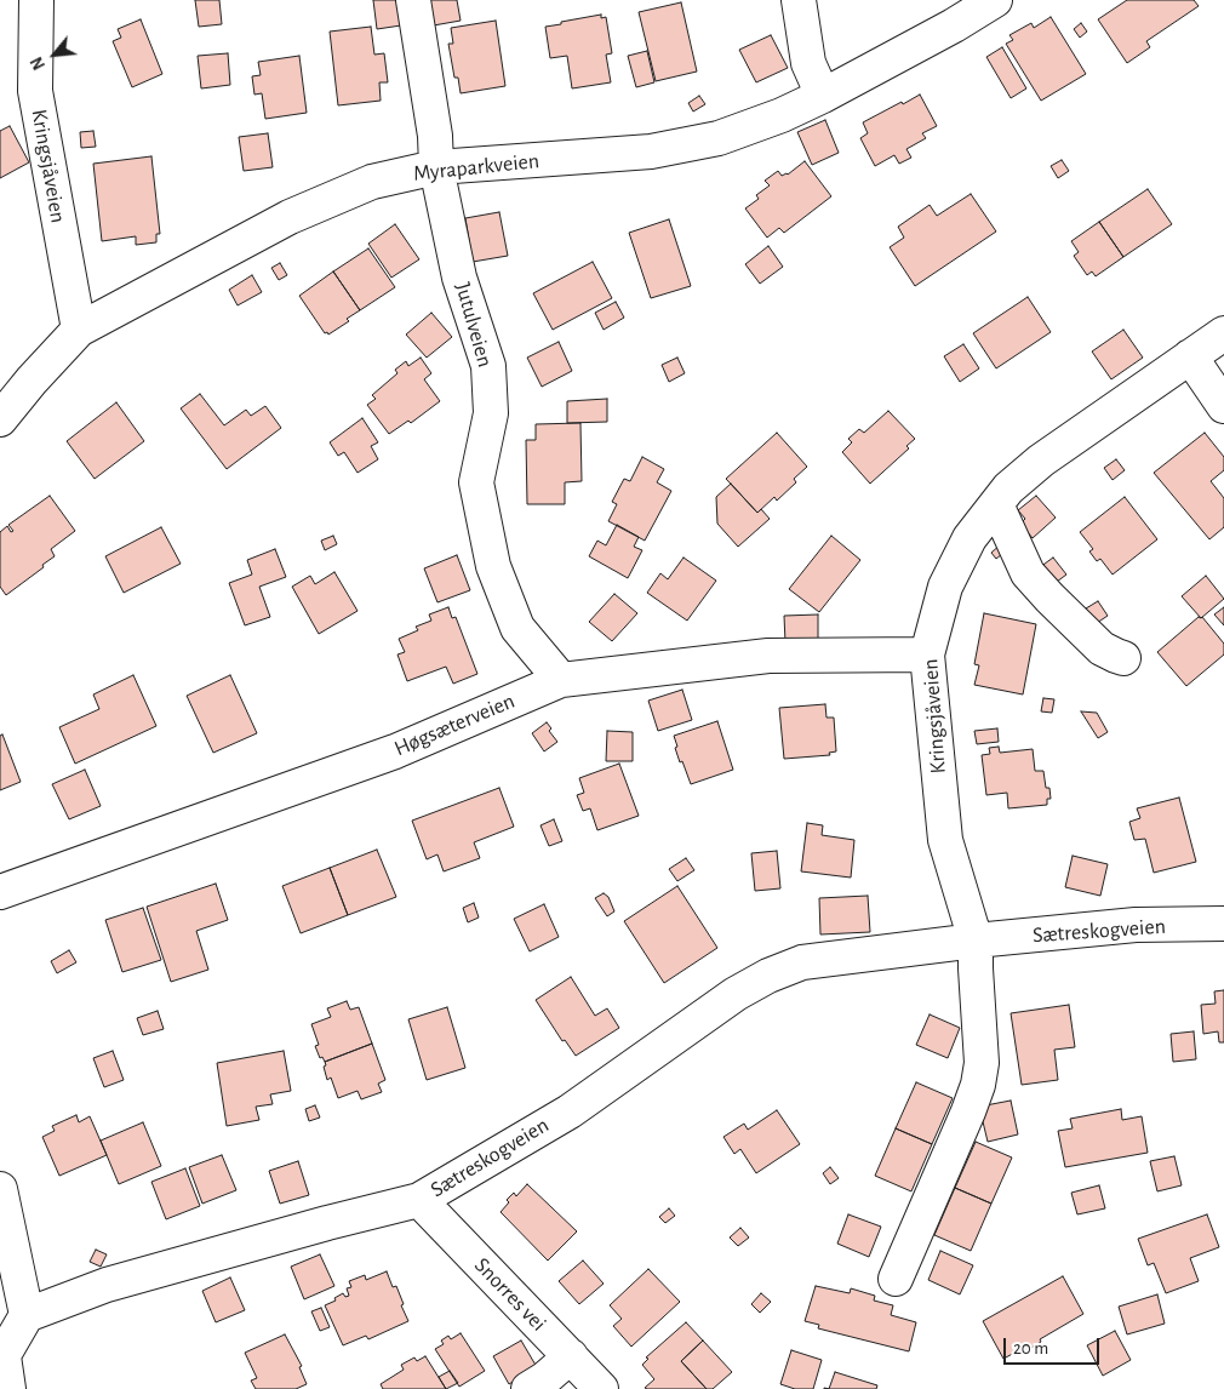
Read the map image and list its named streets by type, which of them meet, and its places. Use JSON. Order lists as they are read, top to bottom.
{
  "streets": {
    "street": [
      "Kringsjåveien",
      "Myraparkveien",
      "Jutulveien",
      "Høgsæterveien",
      "Sætreskogveien",
      "Snorres vei"
    ]
  },
  "crossings": [
    ["Kringsjåveien", "Myraparkveien"],
    ["Kringsjåveien", "Høgsæterveien"],
    ["Kringsjåveien", "Sætreskogveien"],
    ["Myraparkveien", "Jutulveien"],
    ["Jutulveien", "Høgsæterveien"],
    ["Sætreskogveien", "Snorres vei"]
  ],
  "scale_bar": "20 m",
  "north": "bottom left"
}
